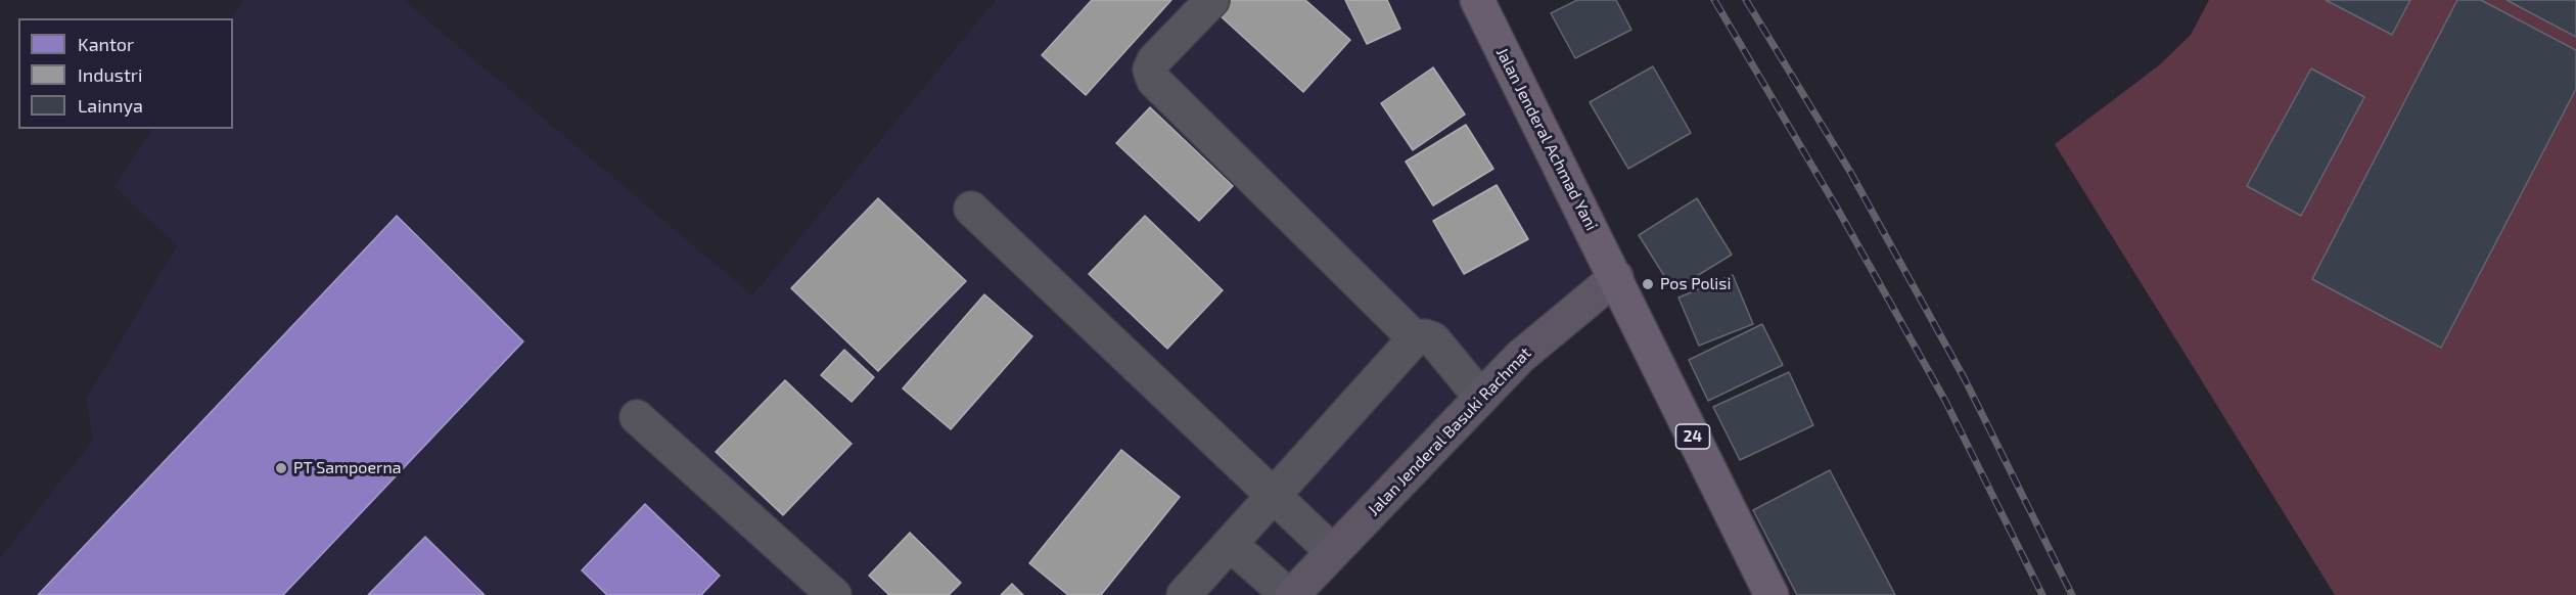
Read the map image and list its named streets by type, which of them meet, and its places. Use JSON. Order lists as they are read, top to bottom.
{
  "streets": {
    "highway": ["Jalan Jenderal Achmad Yani", "24"],
    "main road": ["Jalan Jenderal Basuki Rachmat"]
  },
  "crossings": [
    ["Jalan Jenderal Achmad Yani", "Jalan Jenderal Basuki Rachmat"],
    ["Jalan Jenderal Achmad Yani", "24"],
    ["Jalan Jenderal Basuki Rachmat", "24"]
  ],
  "places": ["Pos Polisi", "PT Sampoerna"],
  "legend": ["Kantor", "Industri", "Lainnya"]
}
